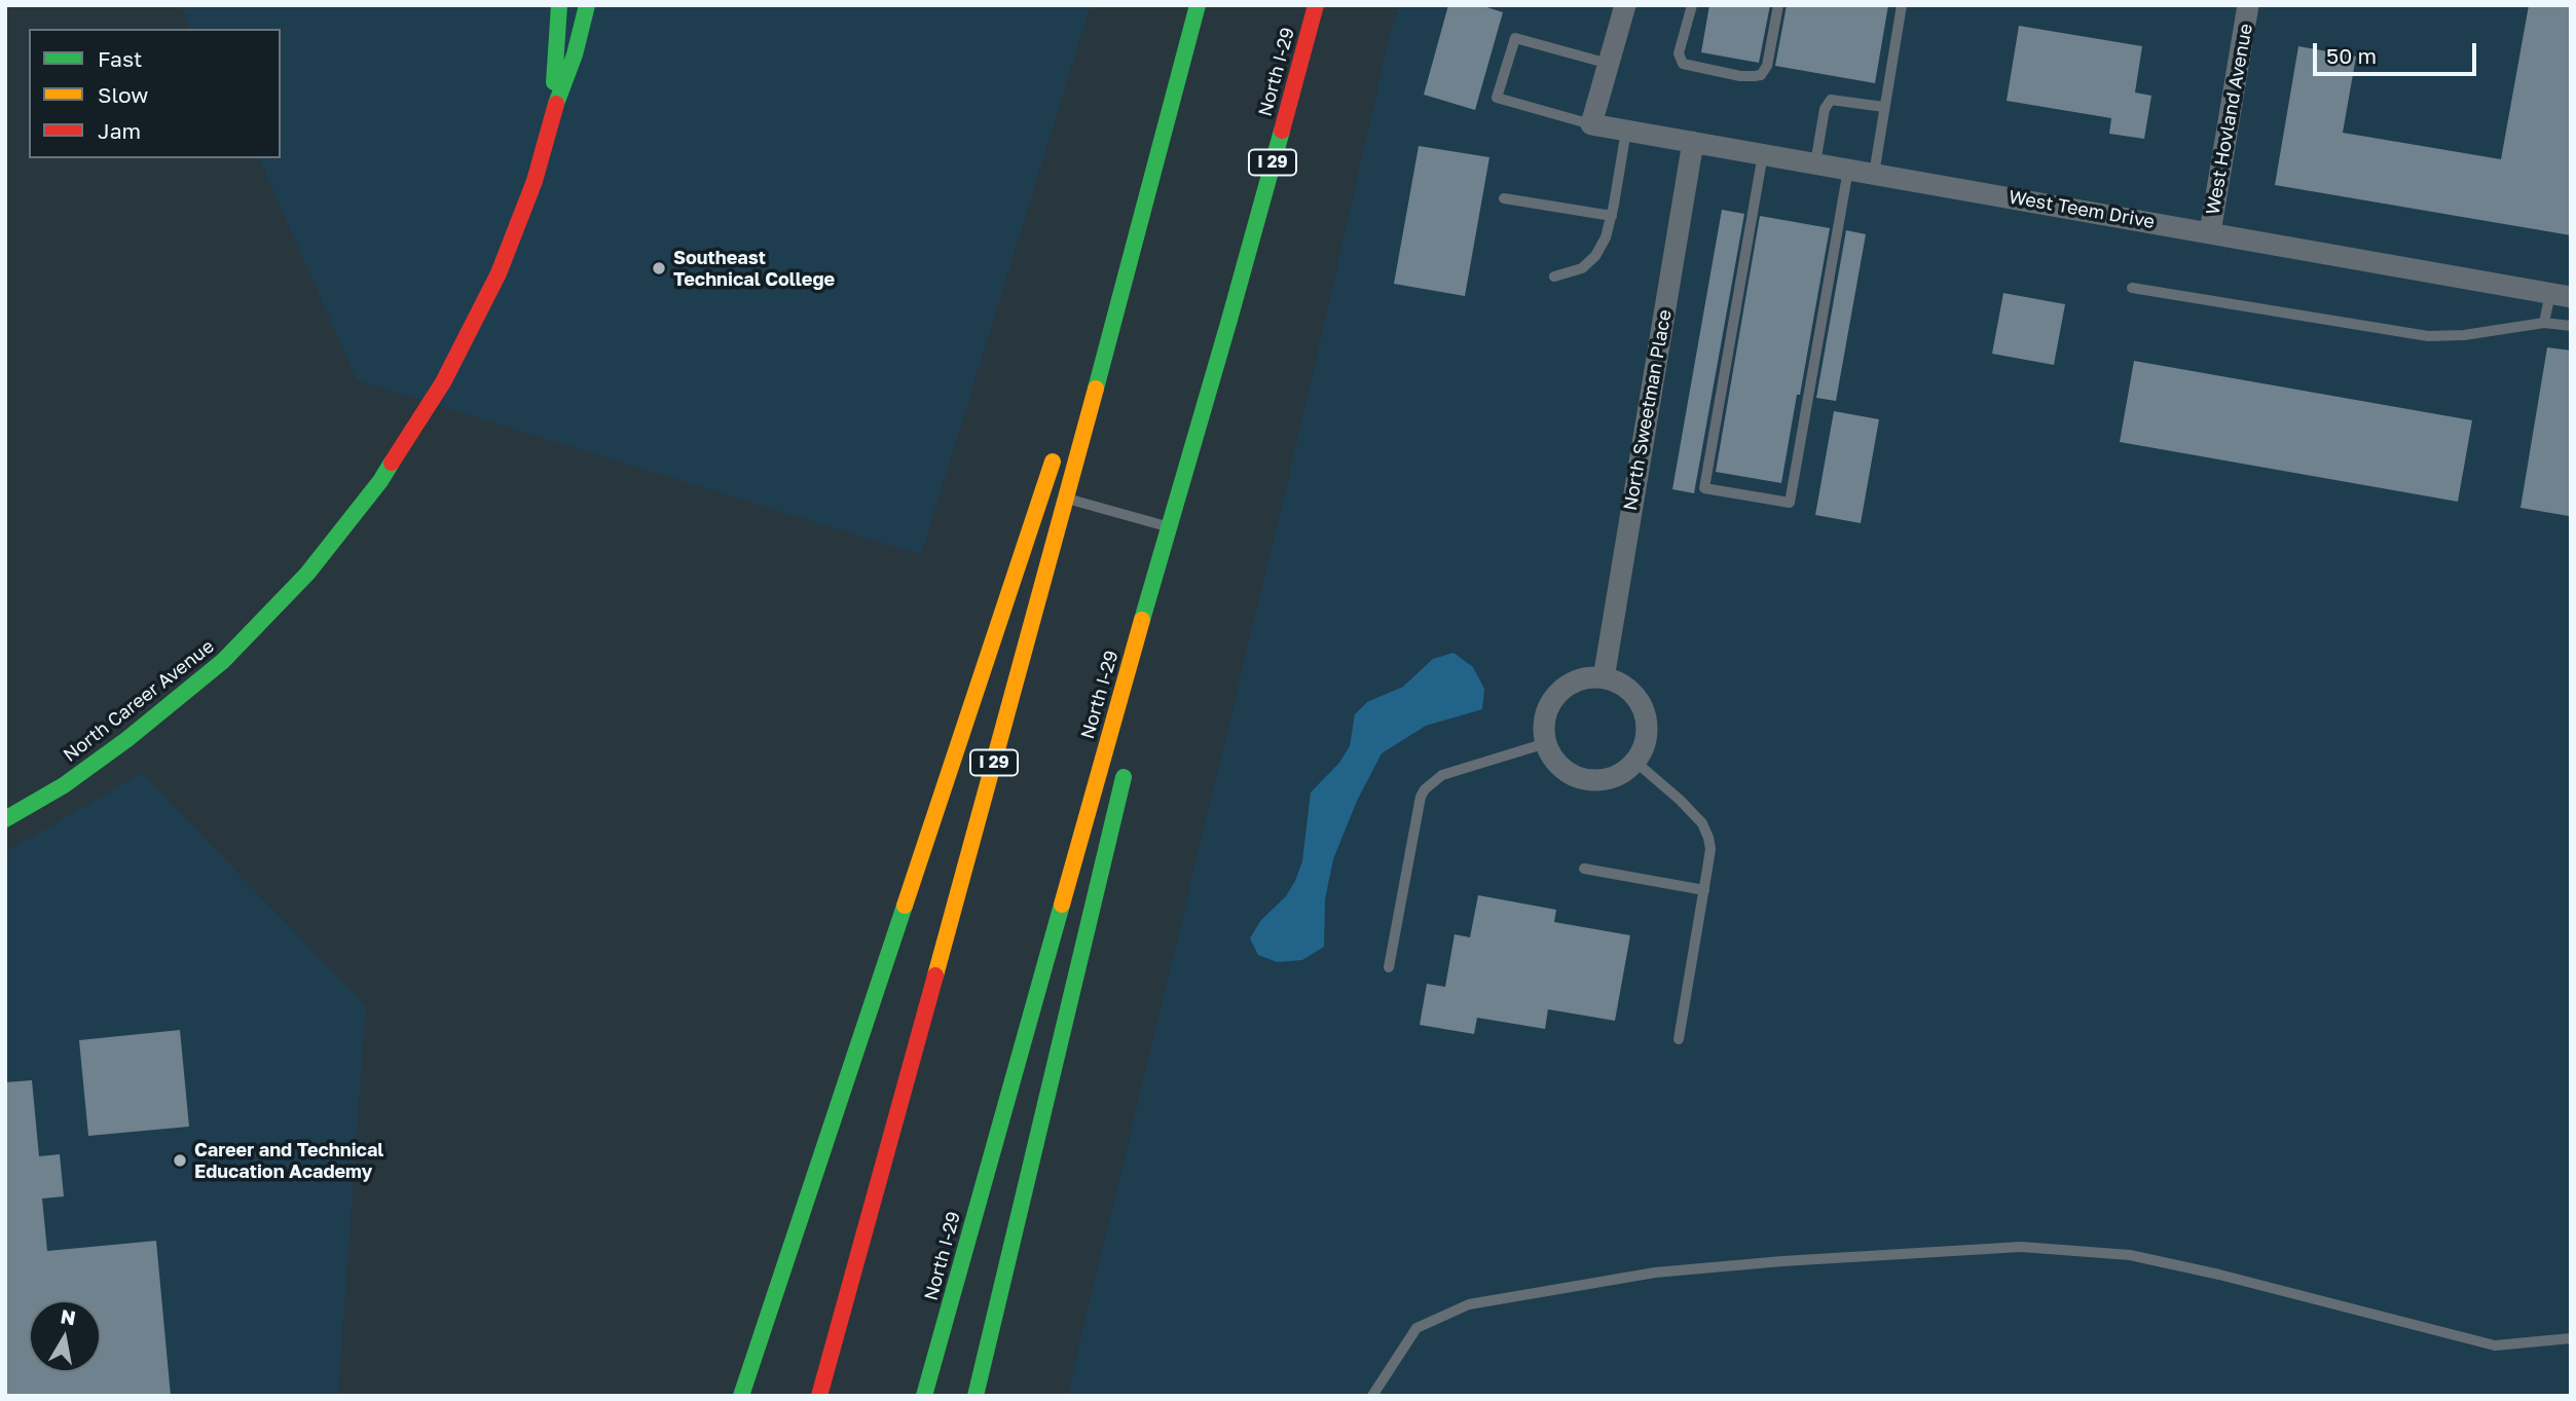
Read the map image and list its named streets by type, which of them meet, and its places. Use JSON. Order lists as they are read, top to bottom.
{
  "streets": {
    "main road": ["North I-29", "I 29", "North Career Avenue"],
    "street": ["West Hovland Avenue", "West Teem Drive", "North Sweetman Place"]
  },
  "crossings": [
    ["West Hovland Avenue", "West Teem Drive"],
    ["West Teem Drive", "North Sweetman Place"]
  ],
  "places": ["Southeast Technical College", "Career and Technical Education Academy"],
  "legend": ["Fast", "Slow", "Jam"],
  "scale_bar": "50 m",
  "north": "top"
}
